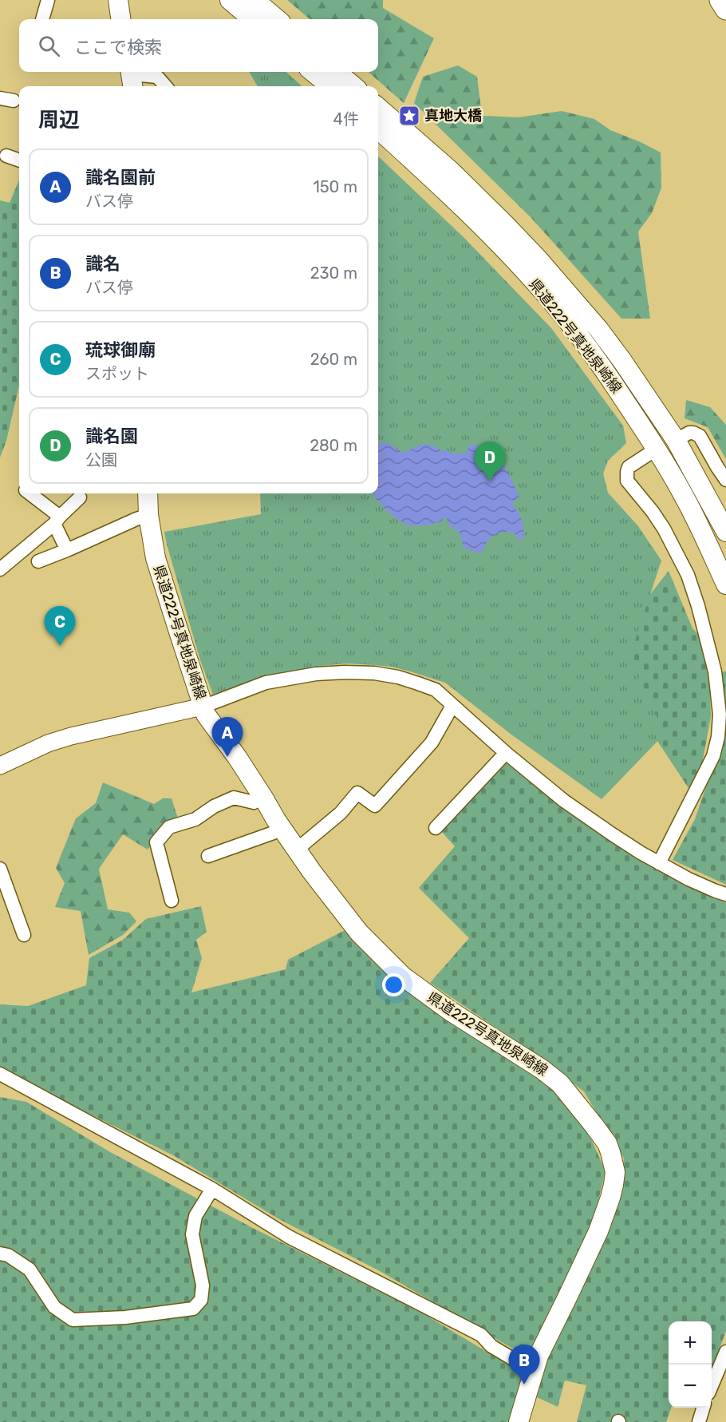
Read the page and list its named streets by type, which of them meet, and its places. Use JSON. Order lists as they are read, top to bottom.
{
  "streets": {
    "main road": ["県道222号真地泉崎線"]
  },
  "places": {
    "place": ["真地大橋"]
  },
  "page": {
    "search": "ここで検索",
    "heading": ["周辺", "4件"],
    "list": [
      {
        "mark": "A",
        "name": "識名園前",
        "note": "バス停",
        "value": "150 m"
      },
      {
        "mark": "B",
        "name": "識名",
        "note": "バス停",
        "value": "230 m"
      },
      {
        "mark": "C",
        "name": "琉球御廟",
        "note": "スポット",
        "value": "260 m"
      },
      {
        "mark": "D",
        "name": "識名園",
        "note": "公園",
        "value": "280 m"
      }
    ],
    "pins": [
      "D",
      "C",
      "A",
      "B"
    ],
    "map_buttons": ["+", "−"]
  }
}
